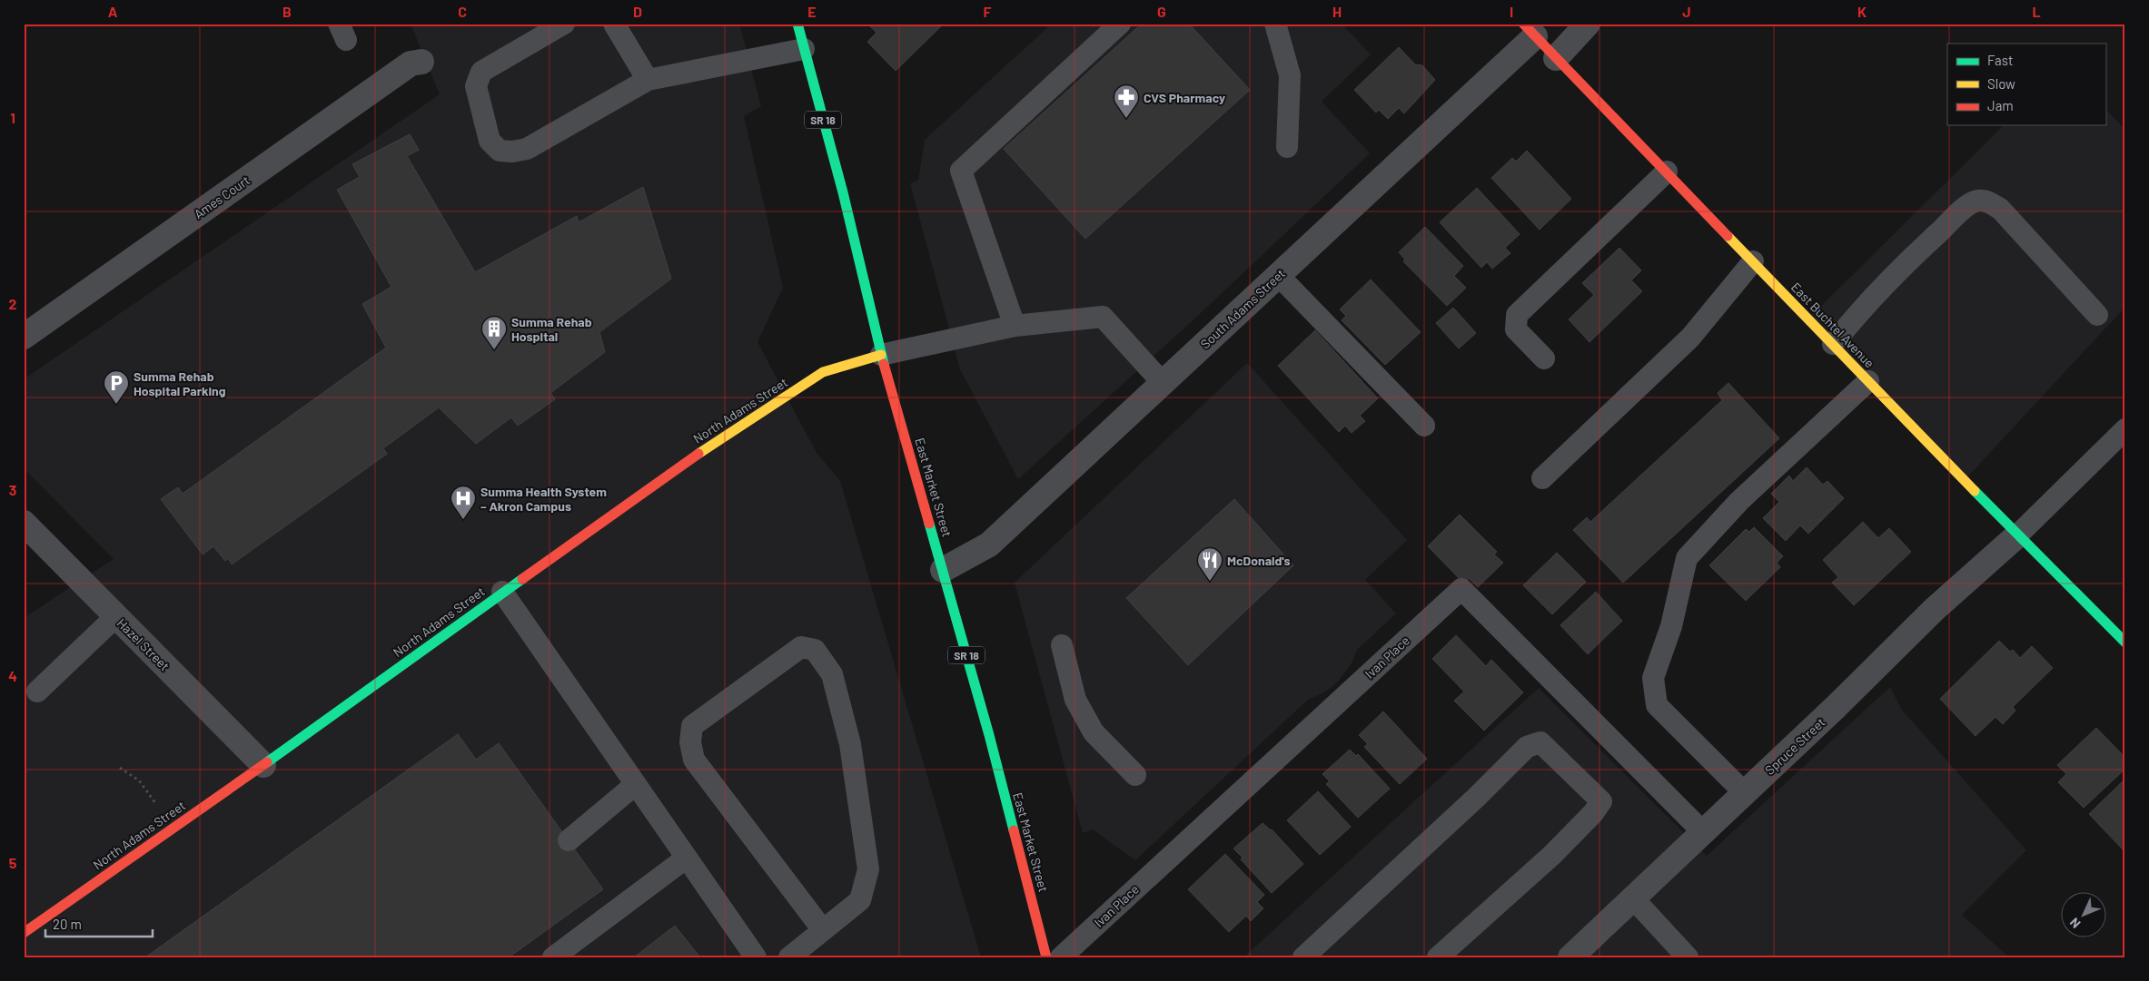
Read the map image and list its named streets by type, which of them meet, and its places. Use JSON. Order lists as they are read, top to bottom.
{
  "streets": {
    "main road": [
      "SR 18",
      "East Buchtel Avenue",
      "North Adams Street",
      "East Market Street"
    ],
    "street": [
      "Ames Court",
      "South Adams Street",
      "Hazel Street",
      "Spruce Street"
    ],
    "lane": ["Ivan Place"]
  },
  "crossings": [
    ["South Adams Street", "East Buchtel Avenue"],
    ["South Adams Street", "East Market Street"],
    ["East Buchtel Avenue", "Spruce Street"],
    ["North Adams Street", "East Market Street"],
    ["North Adams Street", "Hazel Street"],
    ["Ivan Place", "Spruce Street"]
  ],
  "places": {
    "pharmacy": ["CVS Pharmacy"],
    "building": ["Summa Rehab Hospital"],
    "parking": ["Summa Rehab Hospital Parking"],
    "hospital": ["Summa Health System – Akron Campus"],
    "restaurant": ["McDonald's"]
  },
  "legend": ["Fast", "Slow", "Jam"],
  "scale_bar": "20 m",
  "north": "bottom left",
  "grid": {
    "columns": [
      "A",
      "B",
      "C",
      "D",
      "E",
      "F",
      "G",
      "H",
      "I",
      "J",
      "K",
      "L"
    ],
    "rows": [
      "1",
      "2",
      "3",
      "4",
      "5"
    ]
  }
}
